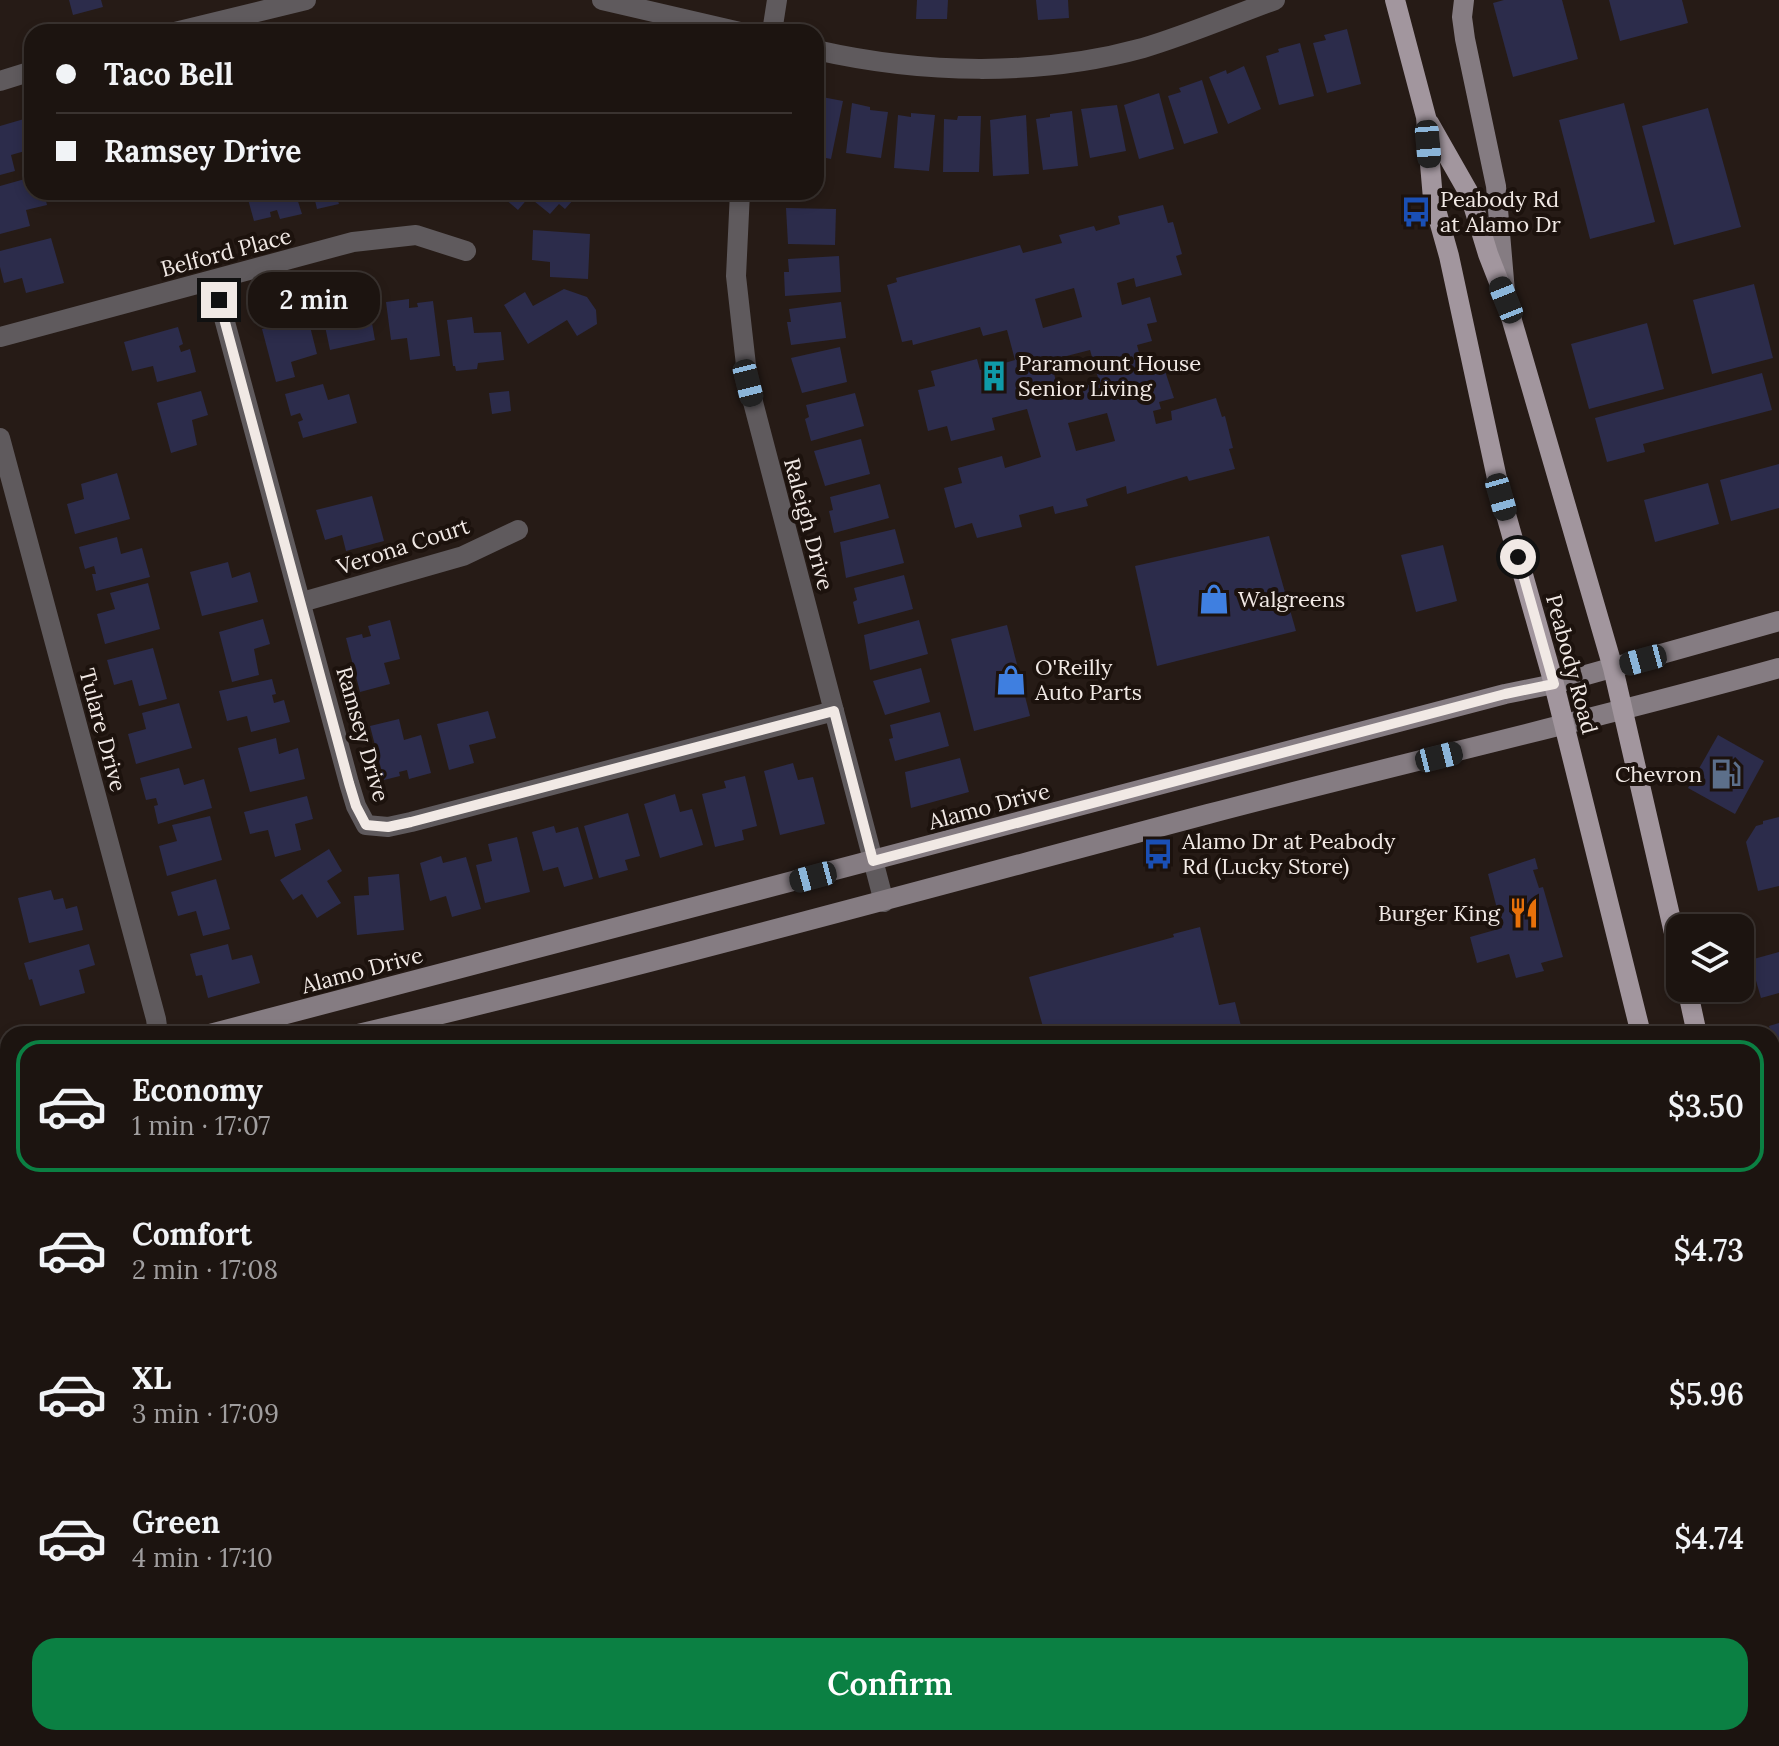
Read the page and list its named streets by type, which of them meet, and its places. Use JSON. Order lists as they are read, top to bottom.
{
  "streets": {
    "main road": ["Peabody Road", "Alamo Drive"],
    "street": [
      "Belford Place",
      "Raleigh Drive",
      "Verona Court",
      "Tulare Drive",
      "Ramsey Drive"
    ]
  },
  "crossings": [
    ["Belford Place", "Ramsey Drive"],
    ["Raleigh Drive", "Ramsey Drive"],
    ["Raleigh Drive", "Alamo Drive"],
    ["Verona Court", "Ramsey Drive"],
    ["Peabody Road", "Alamo Drive"]
  ],
  "places": {
    "bus stop": ["Peabody Rd at Alamo Dr", "Alamo Dr at Peabody Rd (Lucky Store)"],
    "building": ["Paramount House Senior Living"],
    "shop": ["Walgreens", "O'Reilly Auto Parts"],
    "fuel station": ["Chevron"],
    "restaurant": ["Burger King"]
  },
  "page": {
    "banner": ["Taco Bell", "Ramsey Drive"],
    "bubble": "2 min",
    "list": [
      {
        "name": "Economy",
        "note": "1 min · 17:07",
        "value": "$3.50"
      },
      {
        "name": "Comfort",
        "note": "2 min · 17:08",
        "value": "$4.73"
      },
      {
        "name": "XL",
        "note": "3 min · 17:09",
        "value": "$5.96"
      },
      {
        "name": "Green",
        "note": "4 min · 17:10",
        "value": "$4.74"
      }
    ],
    "buttons": "Confirm"
  }
}
